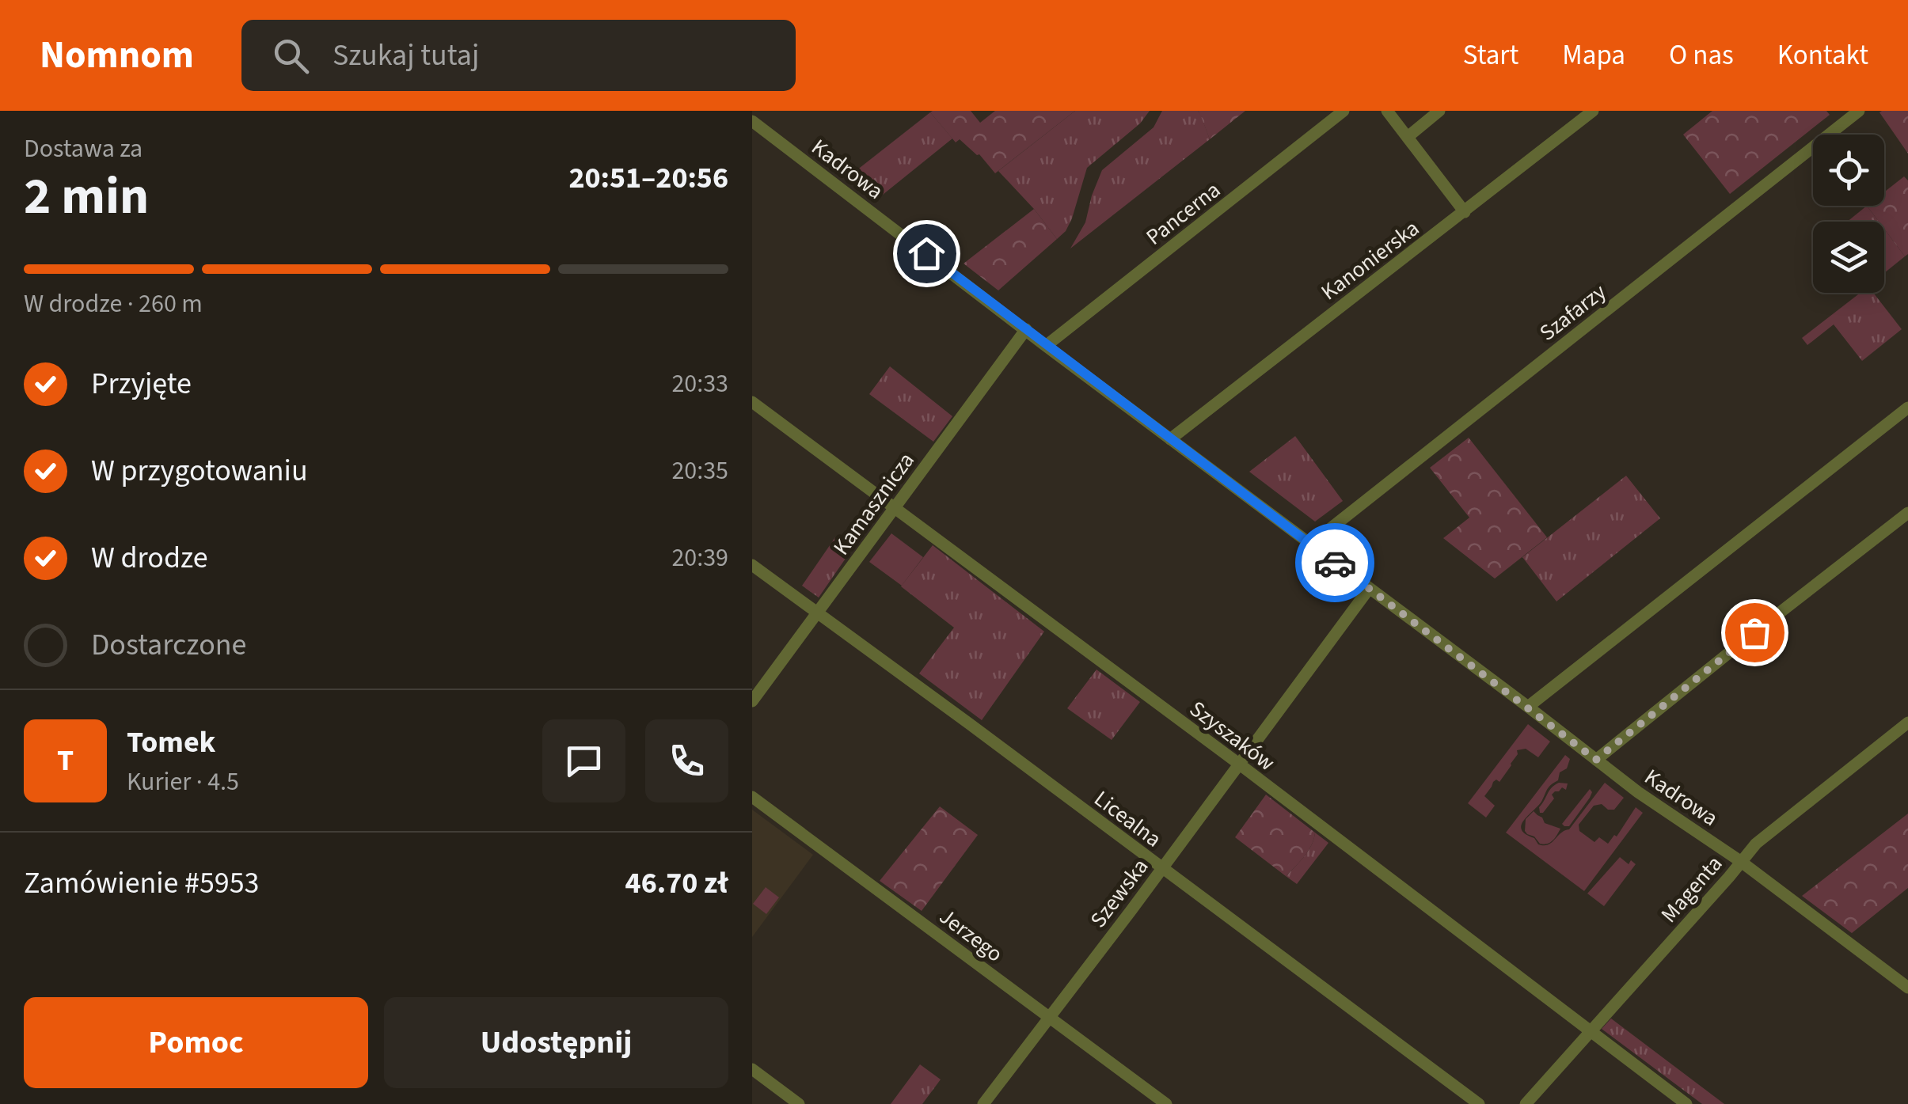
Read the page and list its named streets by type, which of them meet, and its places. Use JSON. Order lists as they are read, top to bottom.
{
  "streets": {
    "street": [
      "Kadrowa",
      "Pancerna",
      "Kanonierska",
      "Szafarzy",
      "Kamasznicza",
      "Szyszaków",
      "Licealna",
      "Magenta",
      "Szewska",
      "Jerzego"
    ]
  },
  "crossings": [
    ["Kadrowa", "Pancerna"],
    ["Kadrowa", "Kanonierska"],
    ["Kadrowa", "Szafarzy"],
    ["Kadrowa", "Kamasznicza"],
    ["Kadrowa", "Magenta"],
    ["Kadrowa", "Szewska"],
    ["Kamasznicza", "Szyszaków"],
    ["Kamasznicza", "Licealna"],
    ["Szyszaków", "Magenta"],
    ["Szyszaków", "Szewska"],
    ["Licealna", "Szewska"],
    ["Szewska", "Jerzego"]
  ],
  "page": {
    "header": "Nomnom",
    "search": "Szukaj tutaj",
    "nav": [
      "Start",
      "Mapa",
      "O nas",
      "Kontakt"
    ],
    "heading": ["2 min", "Dostawa za", "20:51–20:56"],
    "panel": [
      "Tomek",
      "Kurier · 4.5",
      "Zamówienie #5953",
      "46.70 zł"
    ],
    "bar": "W drodze · 260 m",
    "list": [
      ["Przyjęte", "20:33"],
      ["W przygotowaniu", "20:35"],
      ["W drodze", "20:39"],
      "Dostarczone"
    ],
    "round": "T",
    "buttons": ["Pomoc", "Udostępnij"]
  }
}
